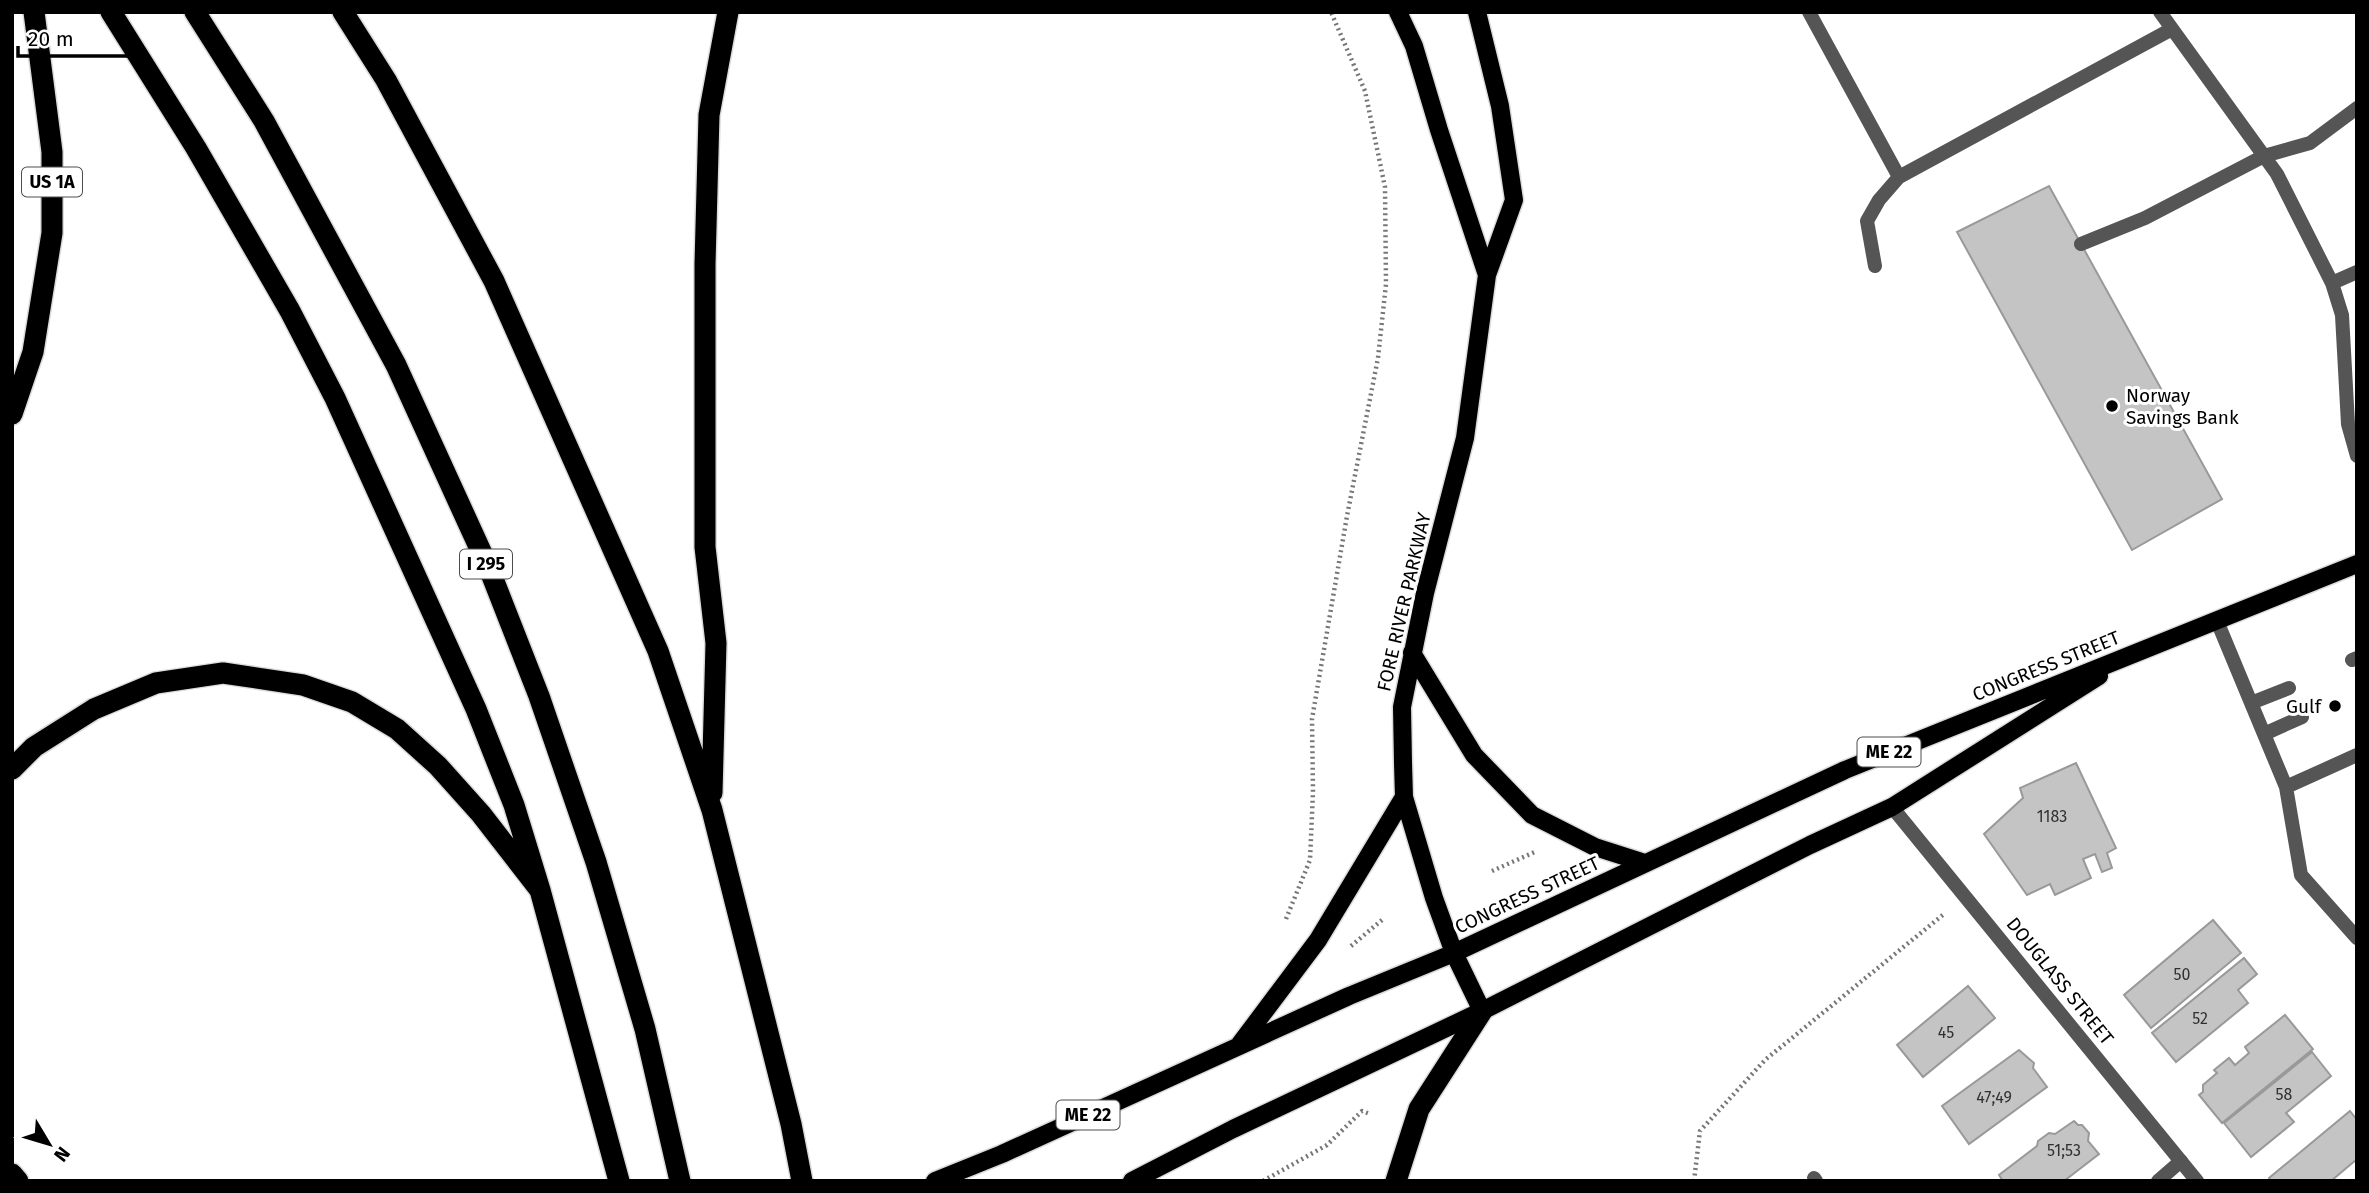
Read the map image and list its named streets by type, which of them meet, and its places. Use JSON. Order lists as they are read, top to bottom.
{
  "streets": {
    "highway": ["US 1A", "I 295"],
    "main road": ["FORE RIVER PARKWAY", "CONGRESS STREET", "ME 22"],
    "street": ["DOUGLASS STREET"]
  },
  "crossings": [
    ["FORE RIVER PARKWAY", "CONGRESS STREET"],
    ["CONGRESS STREET", "DOUGLASS STREET"]
  ],
  "places": ["Norway Savings Bank", "Gulf"],
  "house_numbers": [
    "1183",
    "50",
    "52",
    "45",
    "58",
    "47;49",
    "51;53"
  ],
  "scale_bar": "20 m",
  "north": "bottom right"
}
